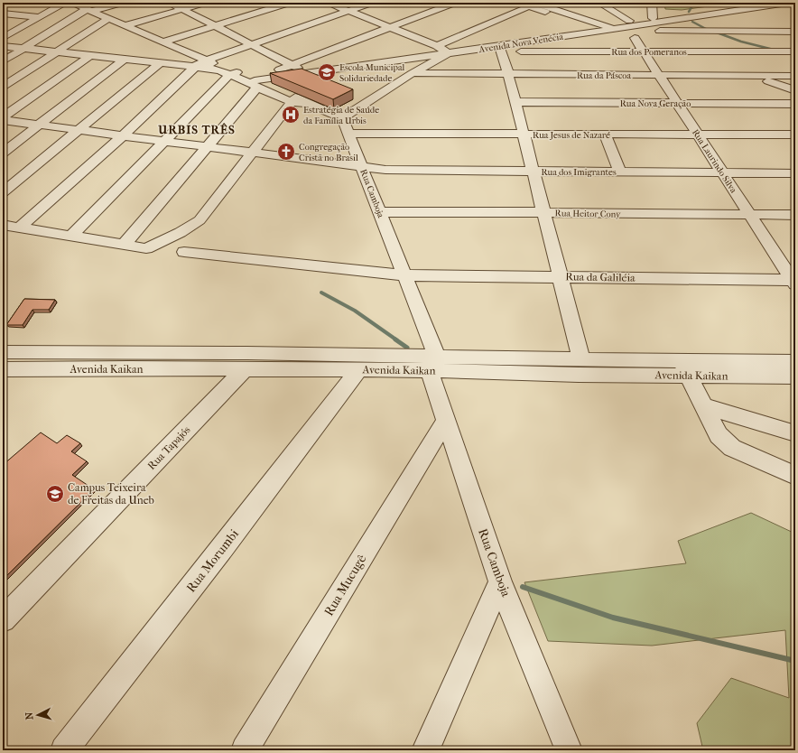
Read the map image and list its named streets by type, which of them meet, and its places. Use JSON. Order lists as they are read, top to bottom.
{
  "streets": {
    "street": [
      "Avenida Nova Venécia",
      "Rua dos Pomeranos",
      "Rua da Páscoa",
      "Rua Nova Geração",
      "Rua Jesus de Nazaré",
      "Rua Laurindo Silva",
      "Rua dos Imigrantes",
      "Rua Camboja",
      "Rua Heitor Cony",
      "Rua da Galiléia",
      "Avenida Kaikan",
      "Rua Tapajós",
      "Rua Morumbi",
      "Rua Mucugê"
    ]
  },
  "crossings": [
    ["Avenida Nova Venécia", "Rua dos Pomeranos"],
    ["Avenida Nova Venécia", "Rua Laurindo Silva"],
    ["Rua dos Pomeranos", "Rua Laurindo Silva"],
    ["Rua da Páscoa", "Rua Laurindo Silva"],
    ["Rua Nova Geração", "Rua Laurindo Silva"],
    ["Rua Jesus de Nazaré", "Rua Laurindo Silva"],
    ["Rua Jesus de Nazaré", "Rua Camboja"],
    ["Rua Laurindo Silva", "Rua dos Imigrantes"],
    ["Rua Laurindo Silva", "Rua Heitor Cony"],
    ["Rua Laurindo Silva", "Rua da Galiléia"],
    ["Rua dos Imigrantes", "Rua Camboja"],
    ["Rua Camboja", "Rua Heitor Cony"],
    ["Rua Camboja", "Rua da Galiléia"],
    ["Rua Camboja", "Avenida Kaikan"],
    ["Rua Camboja", "Rua Mucugê"],
    ["Avenida Kaikan", "Rua Tapajós"],
    ["Avenida Kaikan", "Rua Morumbi"]
  ],
  "districts": ["URBIS TRÊS"],
  "places": {
    "school or university": ["Escola Municipal Solidariedade", "Campus Teixeira de Freitas da Uneb"],
    "hospital": ["Estratégia de Saúde da Família Urbis"],
    "church": ["Congregação Cristã no Brasil"]
  },
  "north": "left"
}
